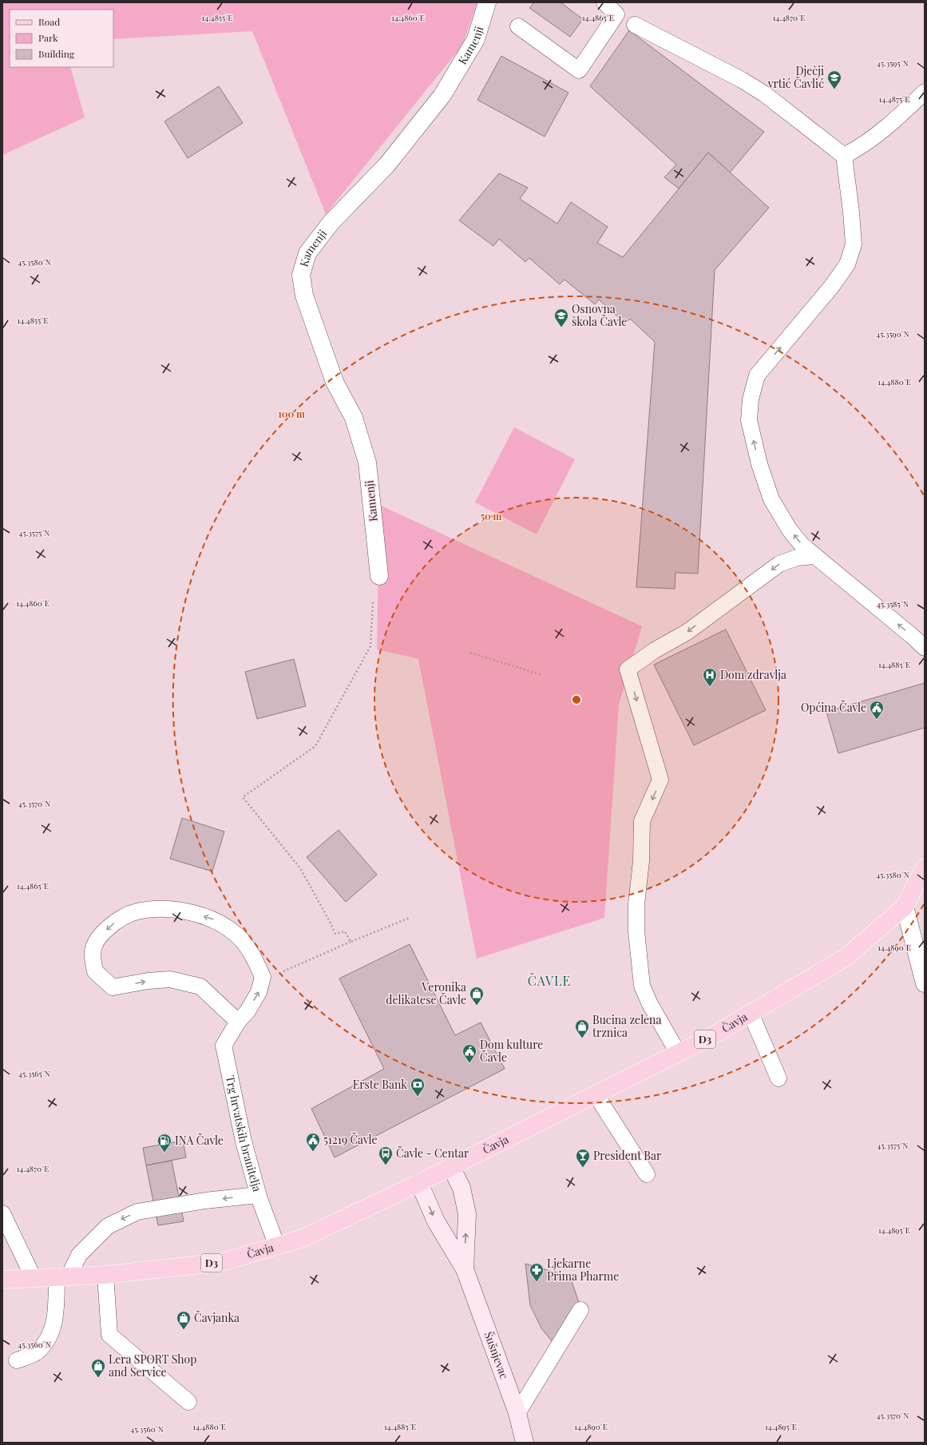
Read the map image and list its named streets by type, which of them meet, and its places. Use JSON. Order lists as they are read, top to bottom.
{
  "streets": {
    "main road": ["Čavja", "D3"],
    "street": ["Kamenji", "Šušnjevac"],
    "lane": ["Trg hrvatskih branitelja"]
  },
  "crossings": [
    ["Čavja", "Trg hrvatskih branitelja"],
    ["Čavja", "Šušnjevac"]
  ],
  "districts": ["ČAVLE"],
  "places": {
    "school or university": ["Dječji vrtić Čavlić", "Osnovna škola Čavle"],
    "hospital": ["Dom zdravlja"],
    "public building": ["Općina Čavle", "Dom kulture Čavle", "51219 Čavle"],
    "shop": [
      "Veronika delikatese Čavle",
      "Bucina zelena trznica",
      "Čavjanka",
      "Lera SPORT Shop and Service"
    ],
    "bank": ["Erste Bank"],
    "fuel station": ["INA Čavle"],
    "bus stop": ["Čavle - Centar"],
    "bar": ["President Bar"],
    "pharmacy": ["Ljekarne Prima Pharme"]
  },
  "legend": ["Road", "Park", "Building"],
  "coordinates": [
    "14.4855°E",
    "14.4860°E",
    "14.4865°E",
    "14.4870°E",
    "45.3595°N",
    "14.4875°E",
    "45.3580°N",
    "45.3590°N",
    "14.4880°E",
    "45.3575°N",
    "45.3585°N",
    "14.4885°E",
    "45.3570°N",
    "14.4890°E",
    "45.3565°N",
    "14.4895°E",
    "45.3560°N"
  ],
  "rings": ["100 m", "50 m"]
}
